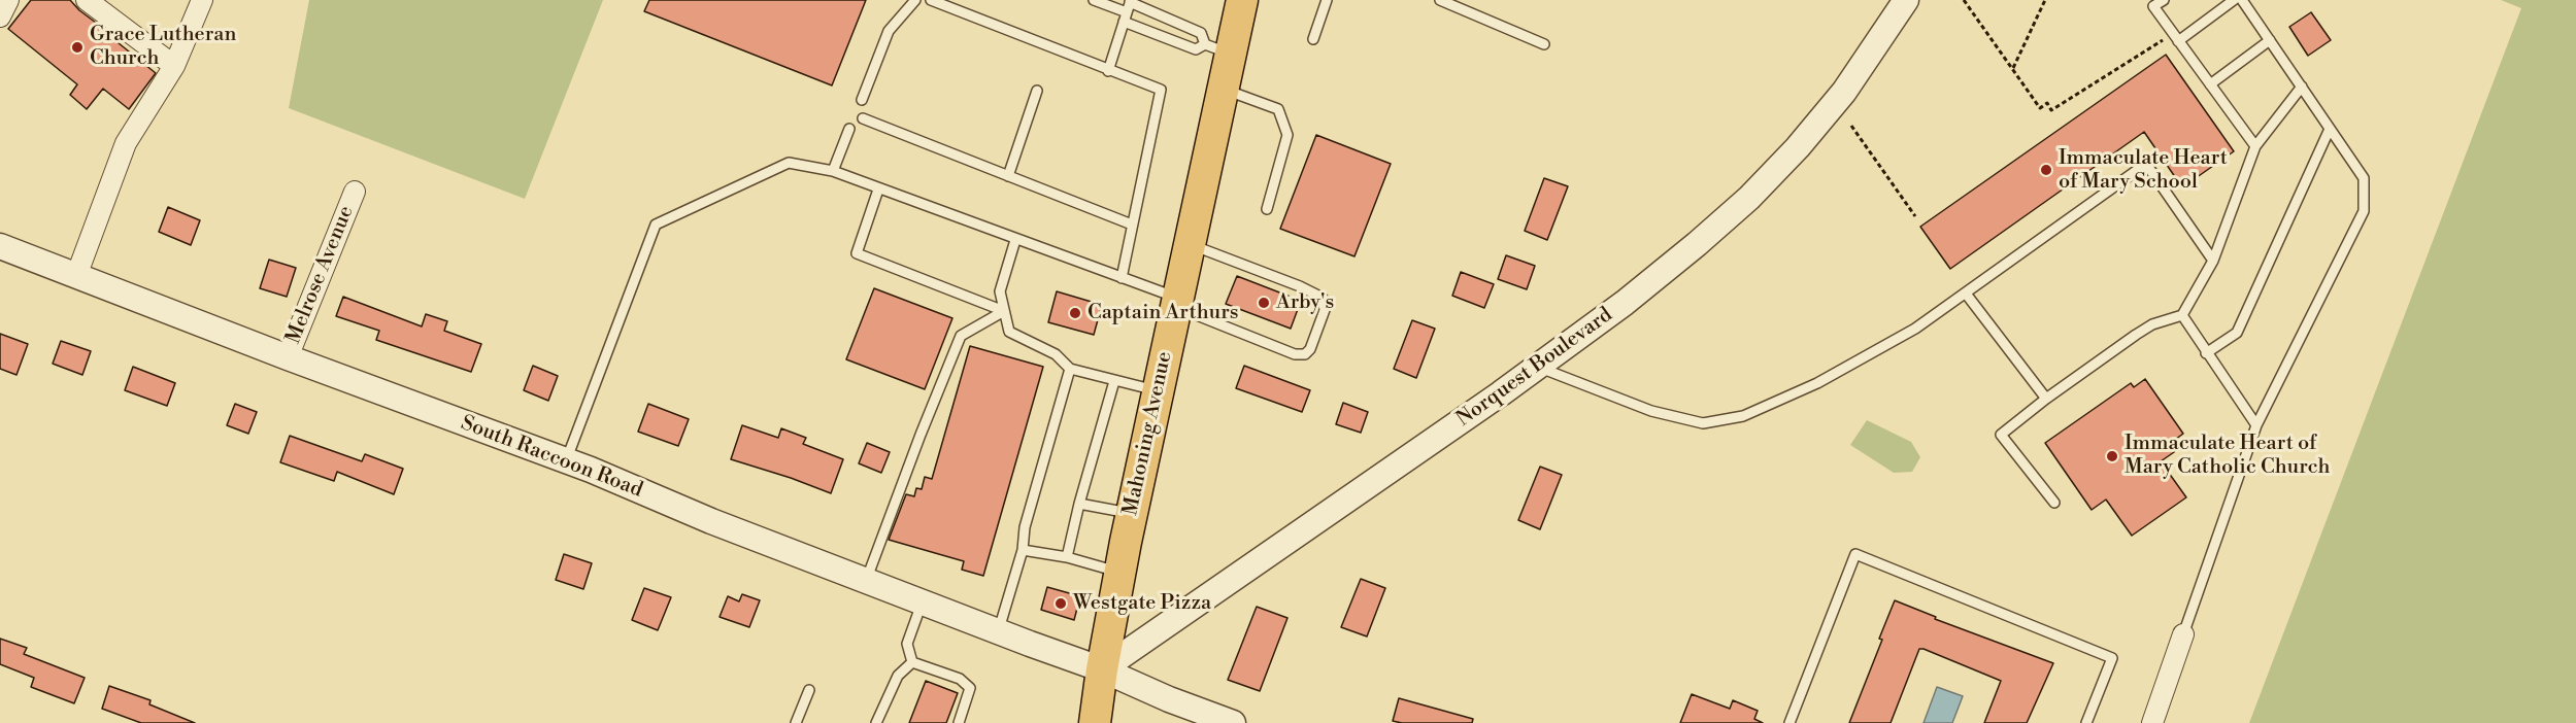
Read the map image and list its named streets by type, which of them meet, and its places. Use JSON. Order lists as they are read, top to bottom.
{
  "streets": {
    "main road": ["Mahoning Avenue"],
    "street": ["Melrose Avenue", "Norquest Boulevard", "South Raccoon Road"]
  },
  "crossings": [
    ["Melrose Avenue", "South Raccoon Road"],
    ["Norquest Boulevard", "Mahoning Avenue"],
    ["Norquest Boulevard", "South Raccoon Road"],
    ["Mahoning Avenue", "South Raccoon Road"]
  ],
  "places": [
    "Grace Lutheran Church",
    "Immaculate Heart of Mary School",
    "Arby's",
    "Captain Arthurs",
    "Immaculate Heart of Mary Catholic Church",
    "Westgate Pizza"
  ]
}
